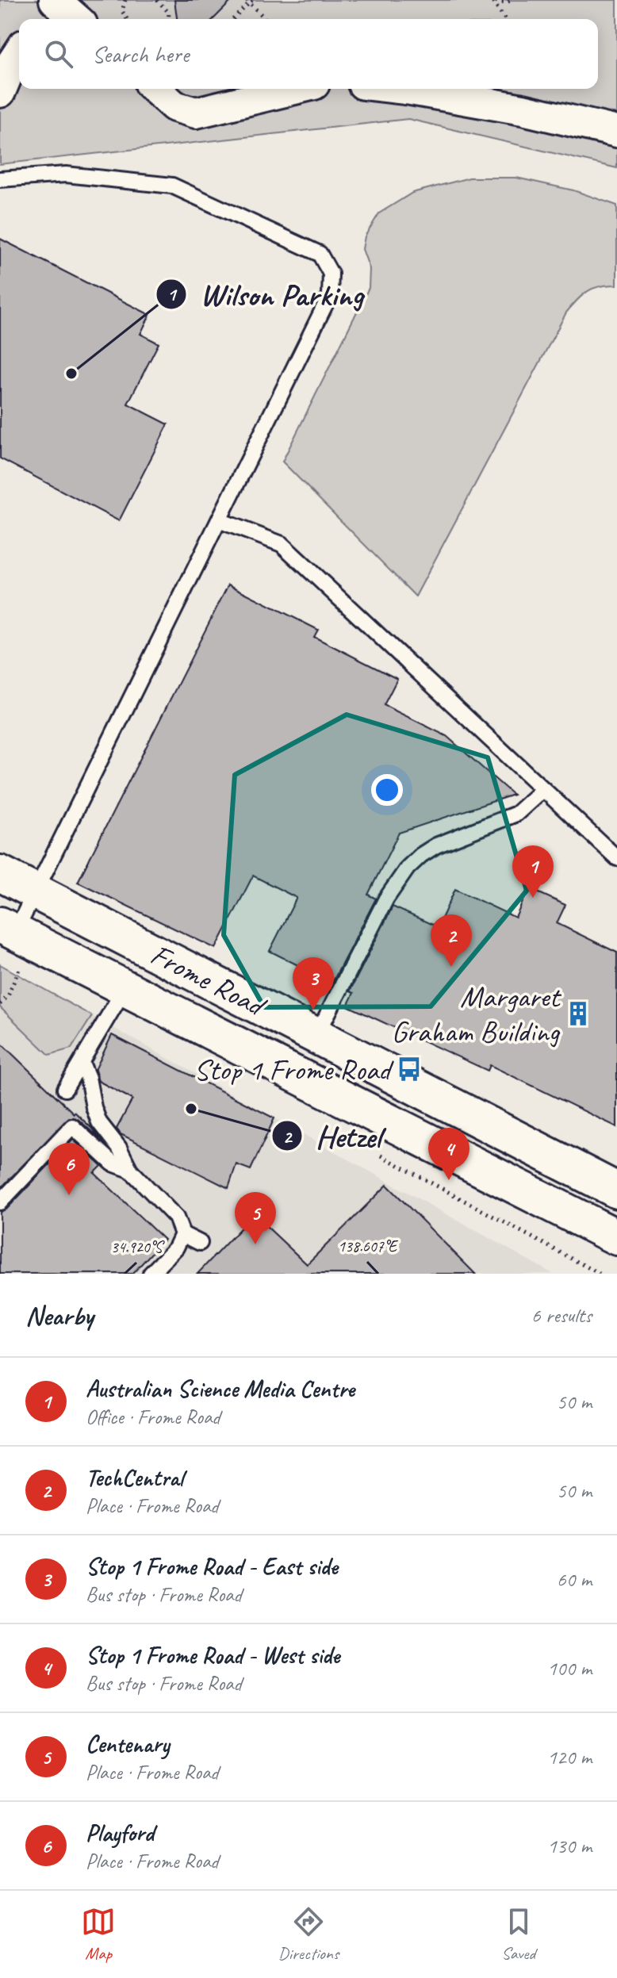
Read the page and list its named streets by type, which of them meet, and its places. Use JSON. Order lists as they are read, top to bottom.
{
  "streets": {
    "main road": ["Frome Road"]
  },
  "places": {
    "other": ["Wilson Parking", "Hetzel"],
    "building": ["Margaret Graham Building"],
    "bus stop": ["Stop 1 Frome Road"]
  },
  "page": {
    "search": "Search here",
    "pins": [
      "1",
      "2",
      "3",
      "4",
      "6",
      "5"
    ],
    "heading": ["Nearby", "6 results"],
    "list": [
      {
        "mark": "1",
        "name": "Australian Science Media Centre",
        "note": "Office · Frome Road",
        "value": "50 m"
      },
      {
        "mark": "2",
        "name": "TechCentral",
        "note": "Place · Frome Road",
        "value": "50 m"
      },
      {
        "mark": "3",
        "name": "Stop 1 Frome Road - East side",
        "note": "Bus stop · Frome Road",
        "value": "60 m"
      },
      {
        "mark": "4",
        "name": "Stop 1 Frome Road - West side",
        "note": "Bus stop · Frome Road",
        "value": "100 m"
      },
      {
        "mark": "5",
        "name": "Centenary",
        "note": "Place · Frome Road",
        "value": "120 m"
      },
      {
        "mark": "6",
        "name": "Playford",
        "note": "Place · Frome Road",
        "value": "130 m"
      }
    ],
    "nav": ["Map", "Directions", "Saved"]
  },
  "coordinates": ["138.607°E", "34.920°S"]
}
